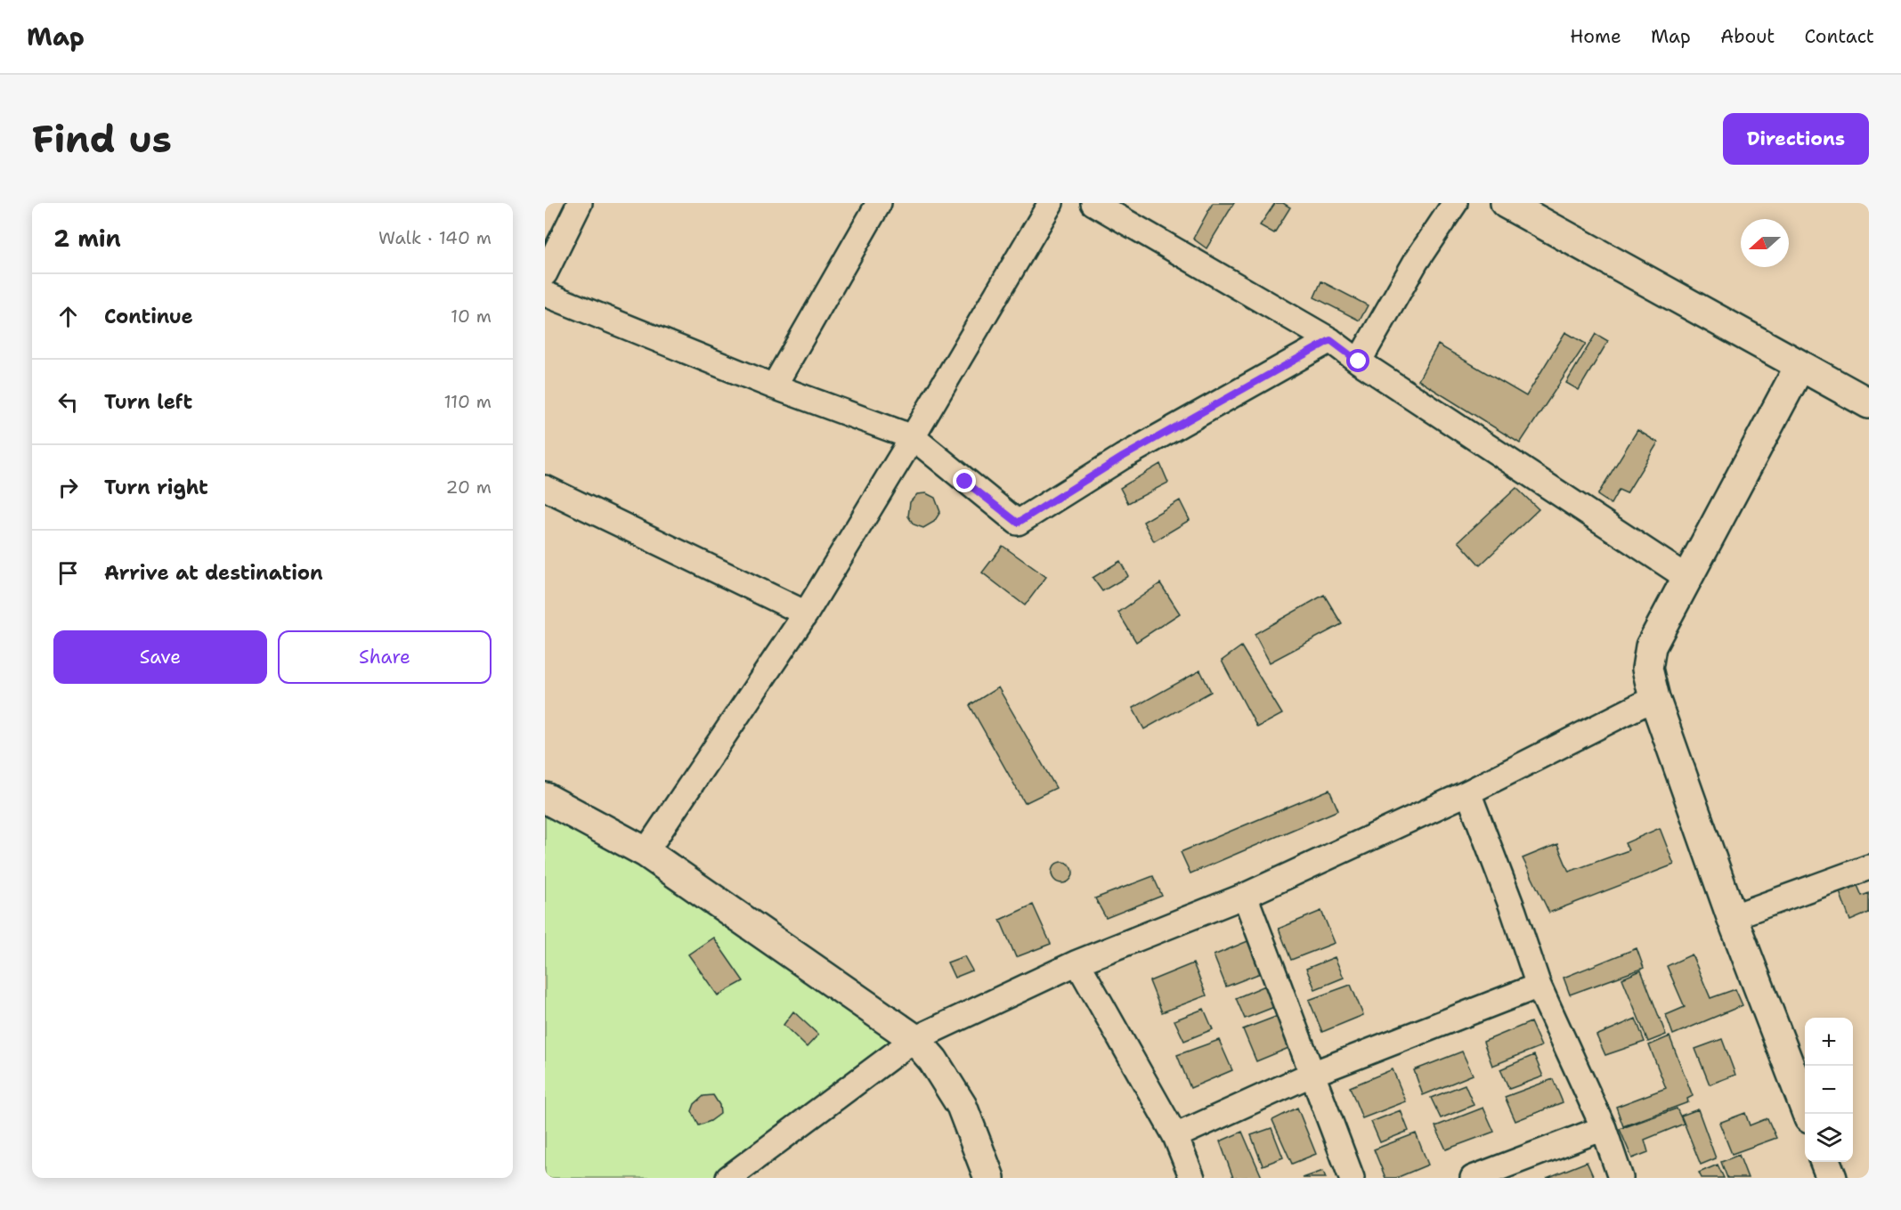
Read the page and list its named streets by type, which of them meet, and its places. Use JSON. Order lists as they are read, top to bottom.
{
  "north": "left",
  "page": {
    "header": "Map",
    "nav": [
      "Home",
      "Map",
      "About",
      "Contact"
    ],
    "buttons": [
      "Directions",
      ["Save", "Share"]
    ],
    "title": "Find us",
    "heading": ["2 min", "Walk · 140 m"],
    "list": [
      ["Continue", "10 m"],
      ["Turn left", "110 m"],
      ["Turn right", "20 m"],
      "Arrive at destination"
    ],
    "map_buttons": ["+", "−"]
  }
}
